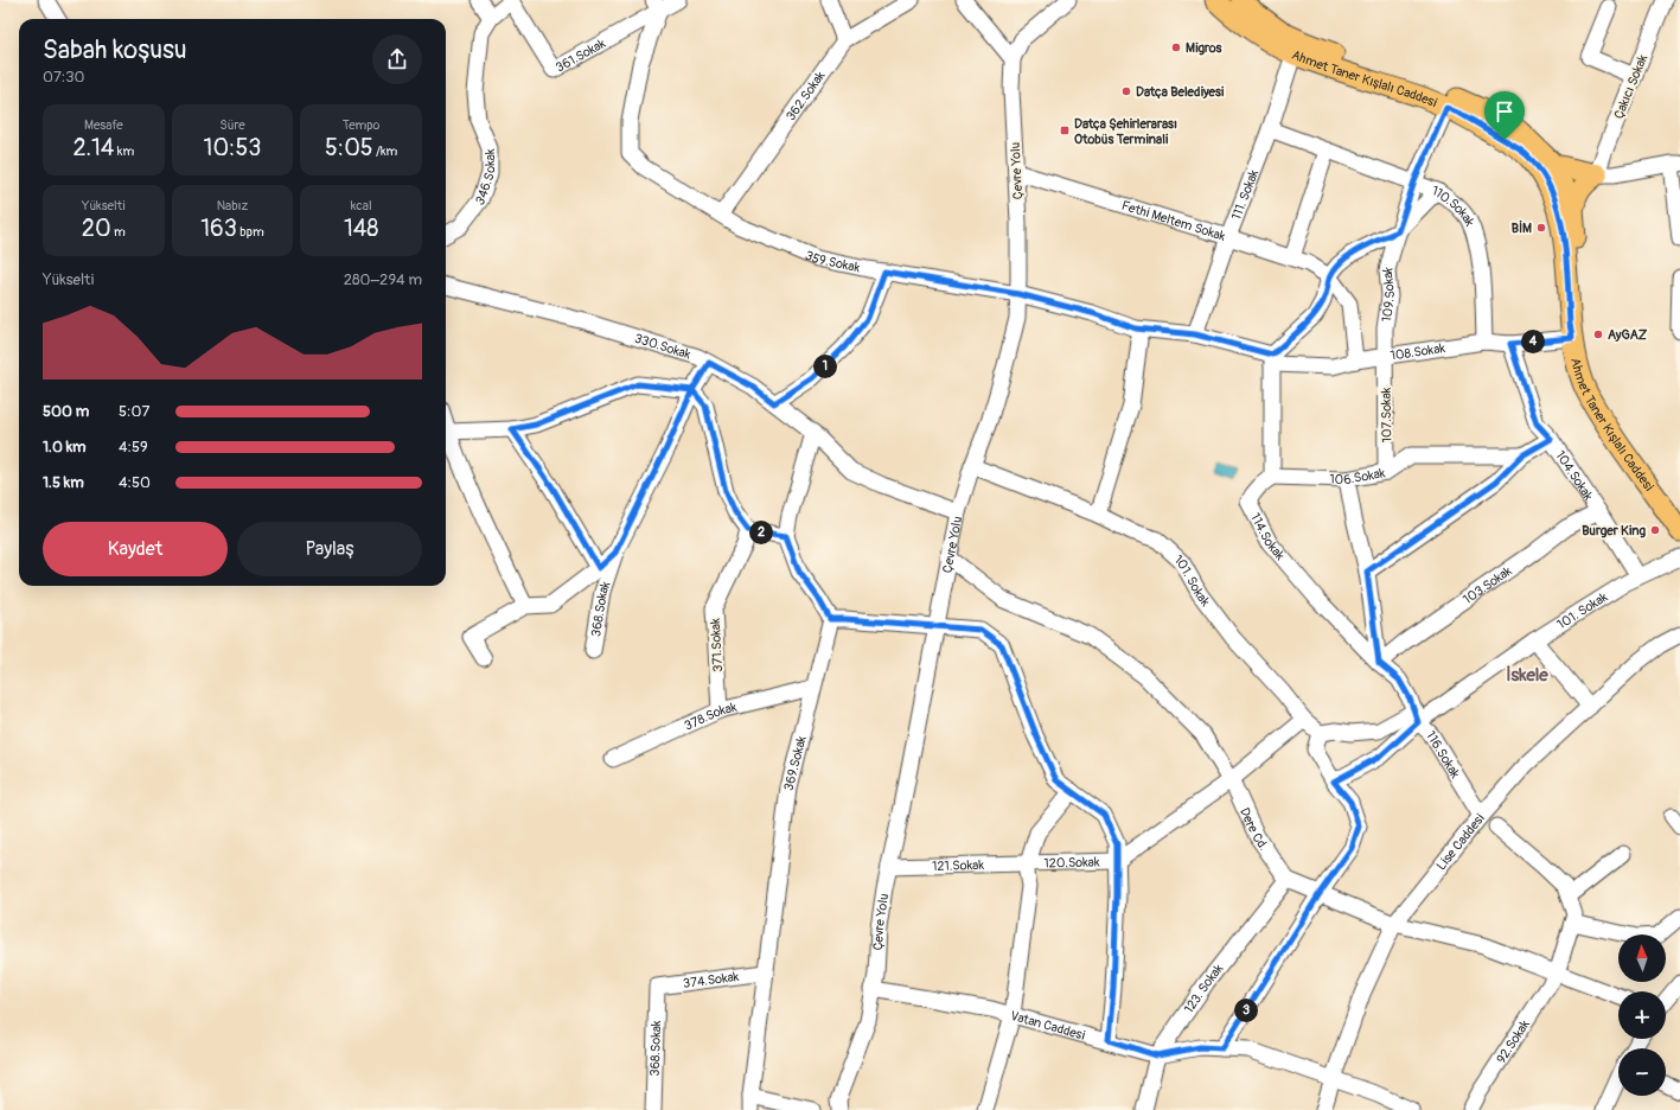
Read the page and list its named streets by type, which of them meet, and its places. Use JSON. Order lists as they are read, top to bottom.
{
  "streets": {
    "main road": ["Ahmet Taner Kışlalı Caddesi"],
    "street": [
      "361.Sokak",
      "Çakıcı Sokak",
      "362.Sokak",
      "Çevre Yolu",
      "346.Sokak",
      "111. Sokak",
      "110.Sokak",
      "Fethi Meltem Sokak",
      "359.Sokak",
      "109.Sokak",
      "330.Sokak",
      "108.Sokak",
      "107.Sokak",
      "106.Sokak",
      "104.Sokak",
      "114.Sokak",
      "101. Sokak",
      "103.Sokak",
      "368.Sokak",
      "371.Sokak",
      "378.Sokak",
      "116.Sokak",
      "369.Sokak",
      "Dere Cd.",
      "Lise Caddesi",
      "120.Sokak",
      "121.Sokak",
      "374.Sokak",
      "123. Sokak",
      "Vatan Caddesi",
      "92.Sokak"
    ]
  },
  "crossings": [
    ["361.Sokak", "359.Sokak"],
    ["Ahmet Taner Kışlalı Caddesi", "111. Sokak"],
    ["Ahmet Taner Kışlalı Caddesi", "109.Sokak"],
    ["Ahmet Taner Kışlalı Caddesi", "108.Sokak"],
    ["362.Sokak", "359.Sokak"],
    ["Çevre Yolu", "Fethi Meltem Sokak"],
    ["Çevre Yolu", "359.Sokak"],
    ["Çevre Yolu", "330.Sokak"],
    ["Çevre Yolu", "101. Sokak"],
    ["Çevre Yolu", "Dere Cd."],
    ["Çevre Yolu", "121.Sokak"],
    ["Çevre Yolu", "Vatan Caddesi"],
    ["111. Sokak", "110.Sokak"],
    ["111. Sokak", "Fethi Meltem Sokak"],
    ["111. Sokak", "359.Sokak"],
    ["110.Sokak", "109.Sokak"],
    ["110.Sokak", "108.Sokak"],
    ["Fethi Meltem Sokak", "109.Sokak"],
    ["359.Sokak", "108.Sokak"],
    ["109.Sokak", "108.Sokak"],
    ["109.Sokak", "107.Sokak"],
    ["330.Sokak", "368.Sokak"],
    ["108.Sokak", "107.Sokak"],
    ["108.Sokak", "104.Sokak"],
    ["107.Sokak", "106.Sokak"],
    ["106.Sokak", "114.Sokak"],
    ["104.Sokak", "101. Sokak"],
    ["104.Sokak", "103.Sokak"],
    ["114.Sokak", "103.Sokak"],
    ["114.Sokak", "116.Sokak"],
    ["101. Sokak", "116.Sokak"],
    ["103.Sokak", "116.Sokak"],
    ["368.Sokak", "374.Sokak"],
    ["371.Sokak", "378.Sokak"],
    ["378.Sokak", "369.Sokak"],
    ["116.Sokak", "Lise Caddesi"],
    ["369.Sokak", "374.Sokak"],
    ["Dere Cd.", "123. Sokak"],
    ["Lise Caddesi", "Vatan Caddesi"],
    ["120.Sokak", "121.Sokak"],
    ["123. Sokak", "Vatan Caddesi"]
  ],
  "districts": ["İskele"],
  "places": {
    "other": [
      "Migros",
      "Datça Belediyesi",
      "BİM",
      "AyGAZ",
      "Burger King"
    ],
    "transit": ["Datça Şehirlerarası Otobüs Terminali"]
  },
  "north": "top",
  "page": {
    "heading": ["Sabah koşusu", "07:30"],
    "stats": [
      ["Mesafe", "2.14 km"],
      ["Süre", "10:53"],
      ["Tempo", "5:05 /km"],
      ["Yükselti", "20 m"],
      ["Nabız", "163 bpm"],
      ["kcal", "148"]
    ],
    "chart": ["Yükselti", "280–294 m"],
    "pins": [
      "4",
      "1",
      "2",
      "3"
    ],
    "list": [
      {
        "name": "500 m",
        "note": "5:07"
      },
      {
        "name": "1.0 km",
        "note": "4:59"
      },
      {
        "name": "1.5 km",
        "note": "4:50"
      }
    ],
    "buttons": ["Kaydet", "Paylaş"],
    "map_buttons": ["+", "−"]
  }
}
